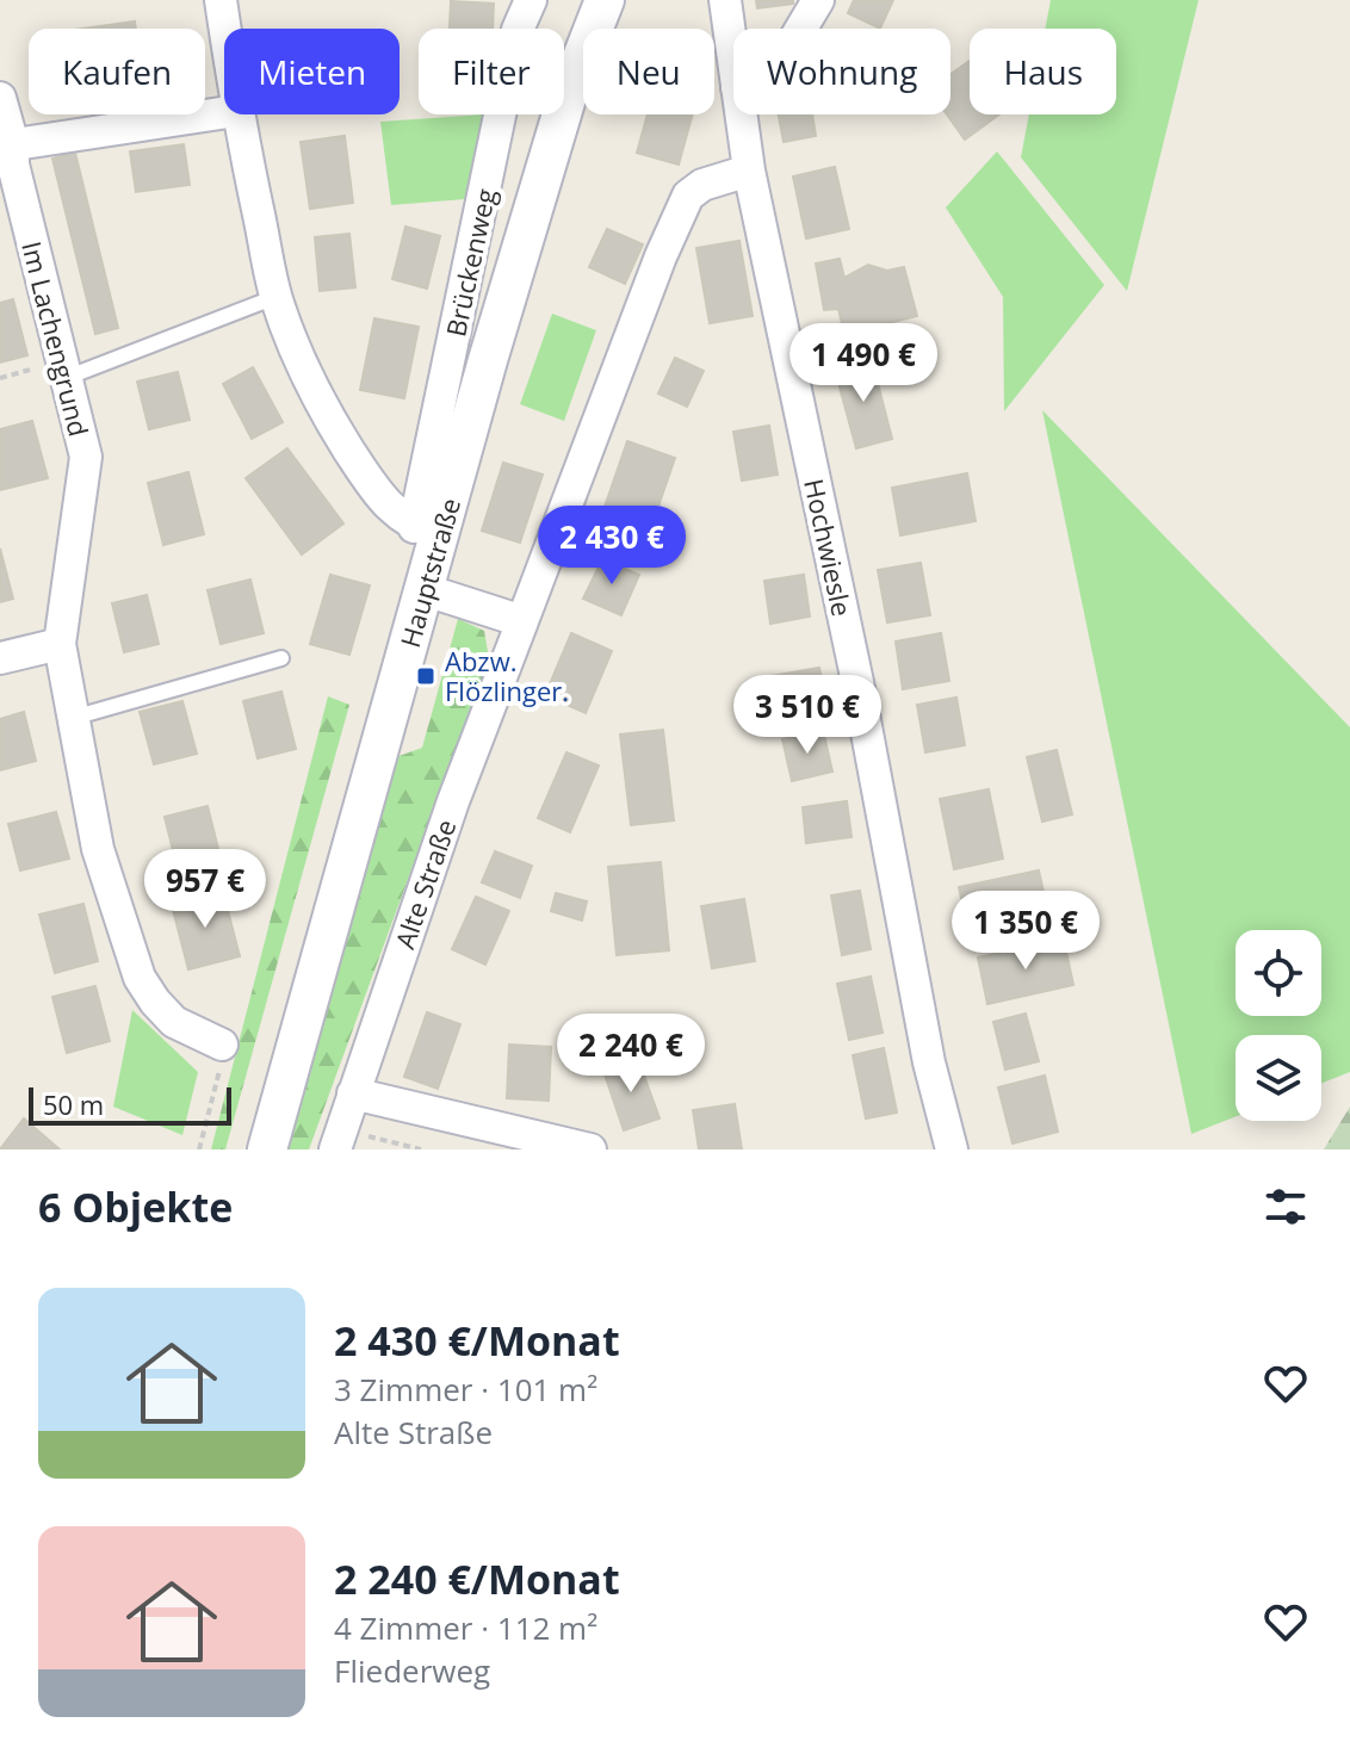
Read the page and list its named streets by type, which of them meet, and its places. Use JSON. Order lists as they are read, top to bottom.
{
  "streets": {
    "street": [
      "Brückenweg",
      "Im Lachengrund",
      "Hochwiesle",
      "Hauptstraße",
      "Alte Straße"
    ]
  },
  "crossings": [
    ["Brückenweg", "Hauptstraße"],
    ["Hochwiesle", "Alte Straße"]
  ],
  "places": {
    "transit": ["Abzw. Flözlinger."]
  },
  "scale_bar": "50 m",
  "page": {
    "chip": [
      "Kaufen",
      "Mieten",
      "Filter",
      "Neu",
      "Wohnung",
      "Haus"
    ],
    "price": [
      "1 490 €",
      "2 430 €",
      "3 510 €",
      "957 €",
      "1 350 €",
      "2 240 €"
    ],
    "scale": "50 m",
    "heading": "6 Objekte",
    "list": [
      {
        "name": "2 430 €/Monat",
        "note": "3 Zimmer · 101 m² · Alte Straße"
      },
      {
        "name": "2 240 €/Monat",
        "note": "4 Zimmer · 112 m² · Fliederweg"
      }
    ]
  }
}
